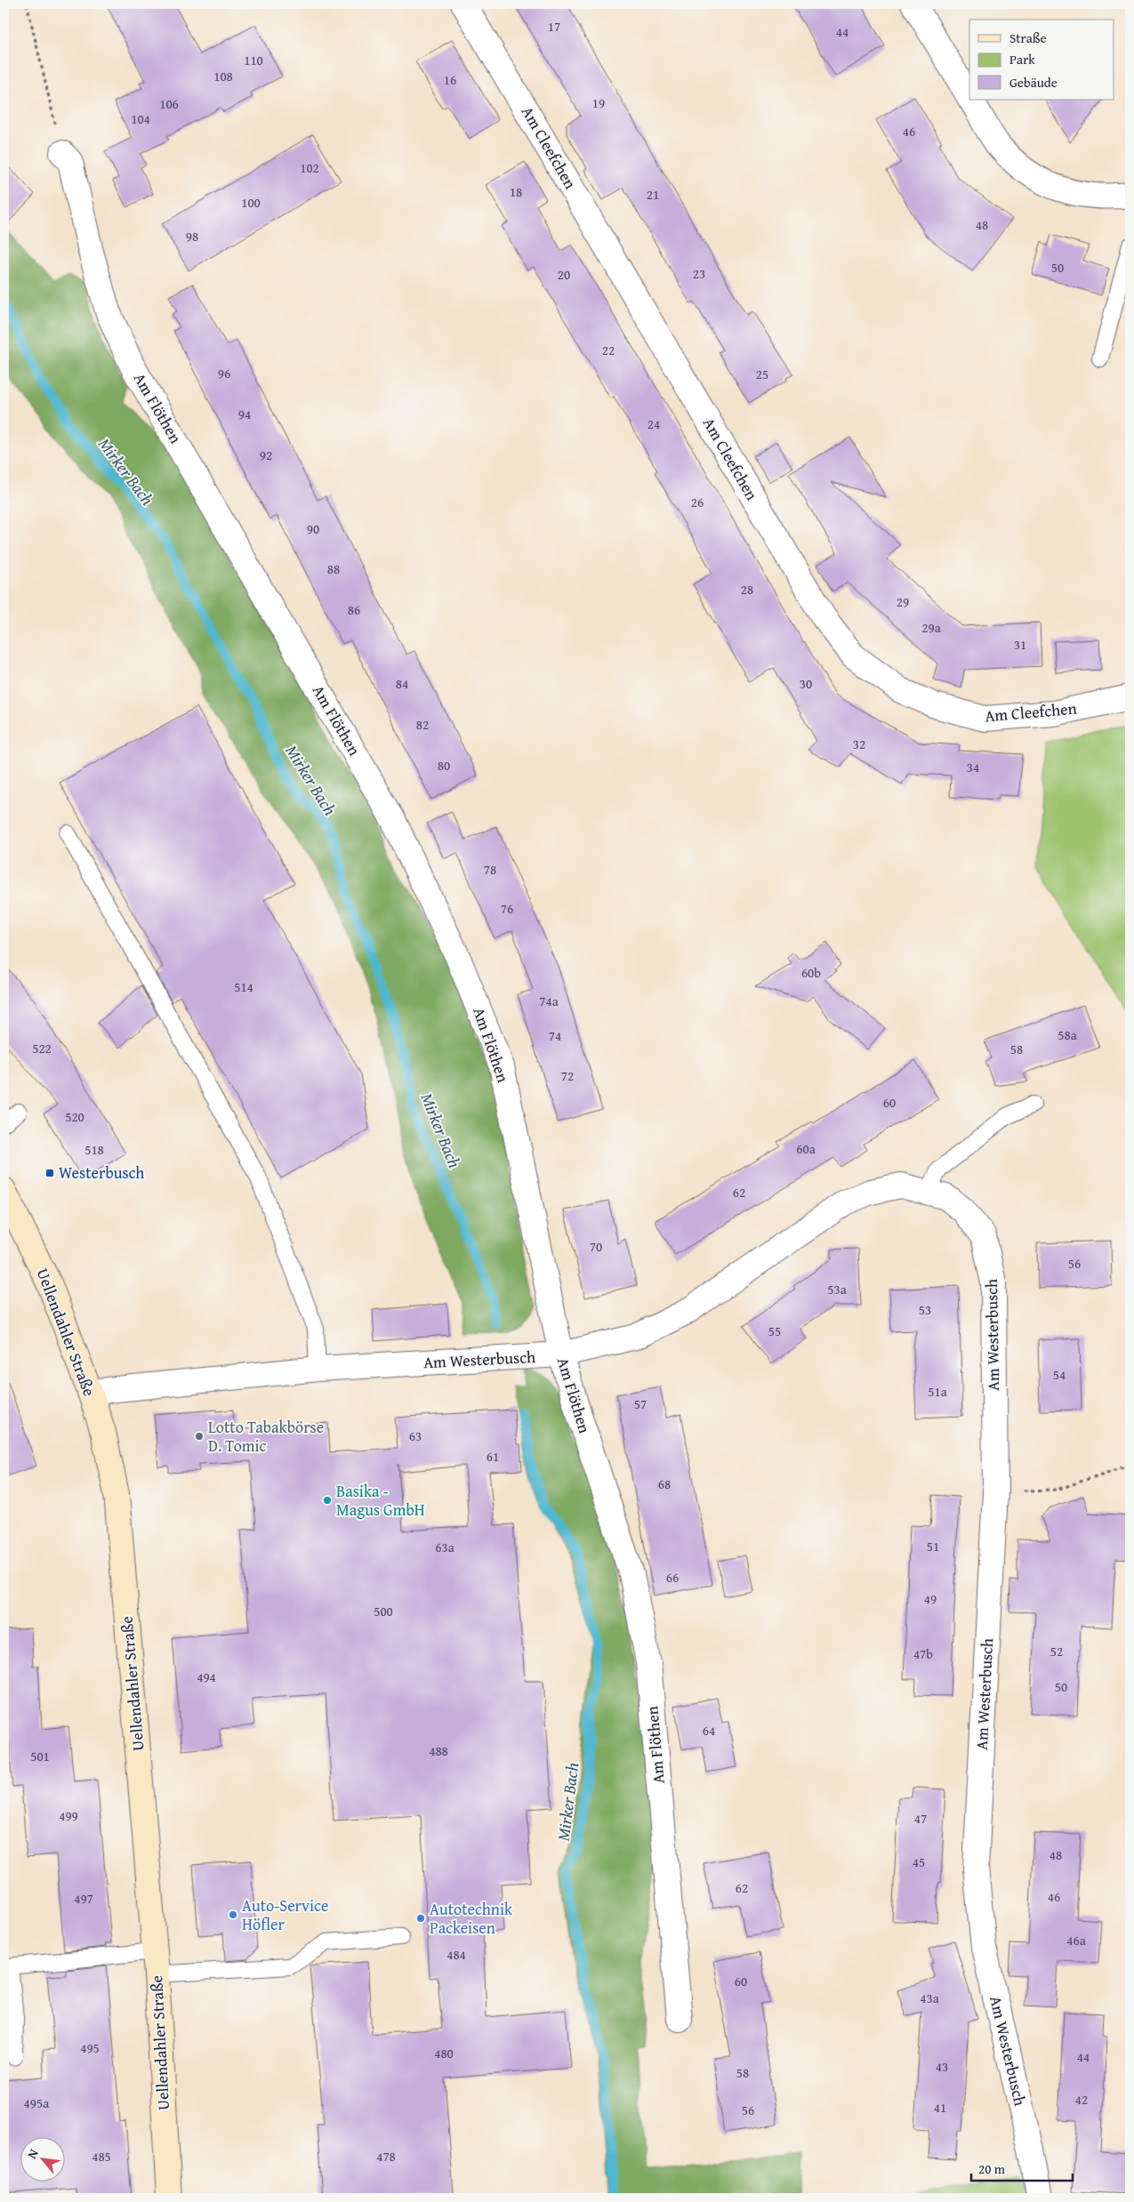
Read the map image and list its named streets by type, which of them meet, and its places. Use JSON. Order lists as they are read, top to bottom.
{
  "streets": {
    "main road": ["Uellendahler Straße"],
    "street": ["Am Cleefchen", "Am Flöthen", "Am Westerbusch"]
  },
  "crossings": [
    ["Am Flöthen", "Am Westerbusch"],
    ["Uellendahler Straße", "Am Westerbusch"]
  ],
  "water": ["Mirker Bach"],
  "places": {
    "transit": ["Westerbusch"],
    "other": [
      "Lotto Tabakbörse D. Tomic",
      "Basika - Magus GmbH",
      "Auto-Service Höfler",
      "Autotechnik Packeisen"
    ]
  },
  "house_numbers": [
    "17",
    "44",
    "110",
    "108",
    "16",
    "19",
    "106",
    "104",
    "46",
    "102",
    "18",
    "21",
    "100",
    "48",
    "98",
    "50",
    "23",
    "20",
    "22",
    "96",
    "25",
    "94",
    "24",
    "92",
    "26",
    "90",
    "88",
    "28",
    "29",
    "86",
    "29a",
    "31",
    "84",
    "30",
    "82",
    "32",
    "80",
    "34",
    "78",
    "76",
    "60b",
    "514",
    "74a",
    "58a",
    "74",
    "522",
    "58",
    "72",
    "60",
    "520",
    "60a",
    "518",
    "62",
    "70",
    "56",
    "53a",
    "53",
    "55",
    "54",
    "51a",
    "57",
    "63",
    "61",
    "68",
    "51",
    "63a",
    "66",
    "49",
    "500",
    "52",
    "47b",
    "494",
    "50",
    "64",
    "488",
    "501",
    "499",
    "47",
    "48",
    "45",
    "62",
    "46",
    "497",
    "46a",
    "484",
    "60",
    "43a",
    "495",
    "480",
    "44",
    "43",
    "58",
    "42",
    "495a",
    "41",
    "56",
    "485",
    "478"
  ],
  "legend": ["Straße", "Park", "Gebäude"],
  "scale_bar": "20 m",
  "north": "top left"
}
